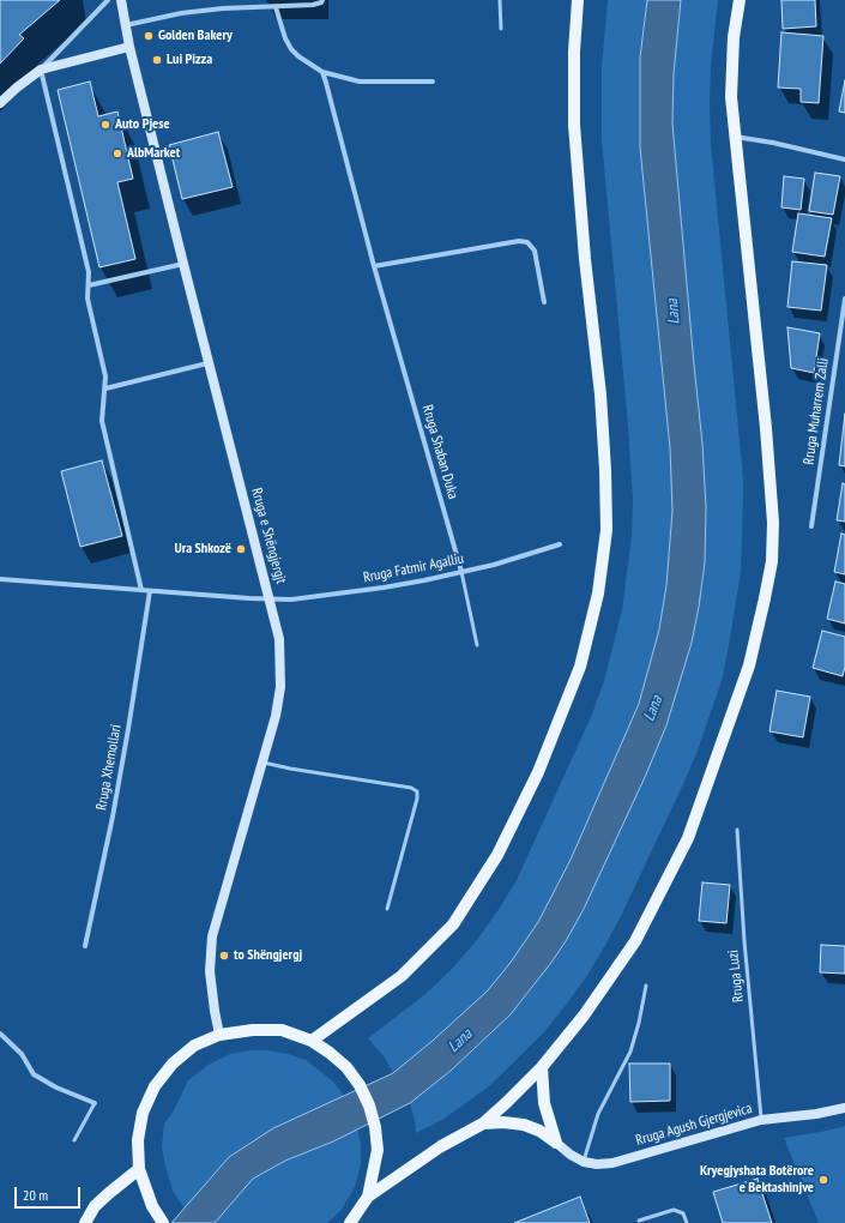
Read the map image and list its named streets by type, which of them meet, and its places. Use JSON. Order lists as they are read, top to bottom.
{
  "streets": {
    "main road": ["Rruga e Shëngjergjt", "Rruga Agush Gjergjevica"],
    "street": [
      "Rruga Muharrem Zalli",
      "Rruga Shaban Duka",
      "Rruga Fatmir Agalliu",
      "Rruga Xhemollari"
    ],
    "lane": ["Rruga Luzi"]
  },
  "crossings": [
    ["Rruga Shaban Duka", "Rruga Fatmir Agalliu"],
    ["Rruga e Shëngjergjt", "Rruga Fatmir Agalliu"],
    ["Rruga Luzi", "Rruga Agush Gjergjevica"]
  ],
  "water": ["Lana"],
  "places": [
    "Golden Bakery",
    "Lui Pizza",
    "Auto Pjese",
    "AlbMarket",
    "Ura Shkozë",
    "to Shëngjergj",
    "Kryegjyshata Botërore e Bektashinjve"
  ],
  "scale_bar": "20 m"
}
